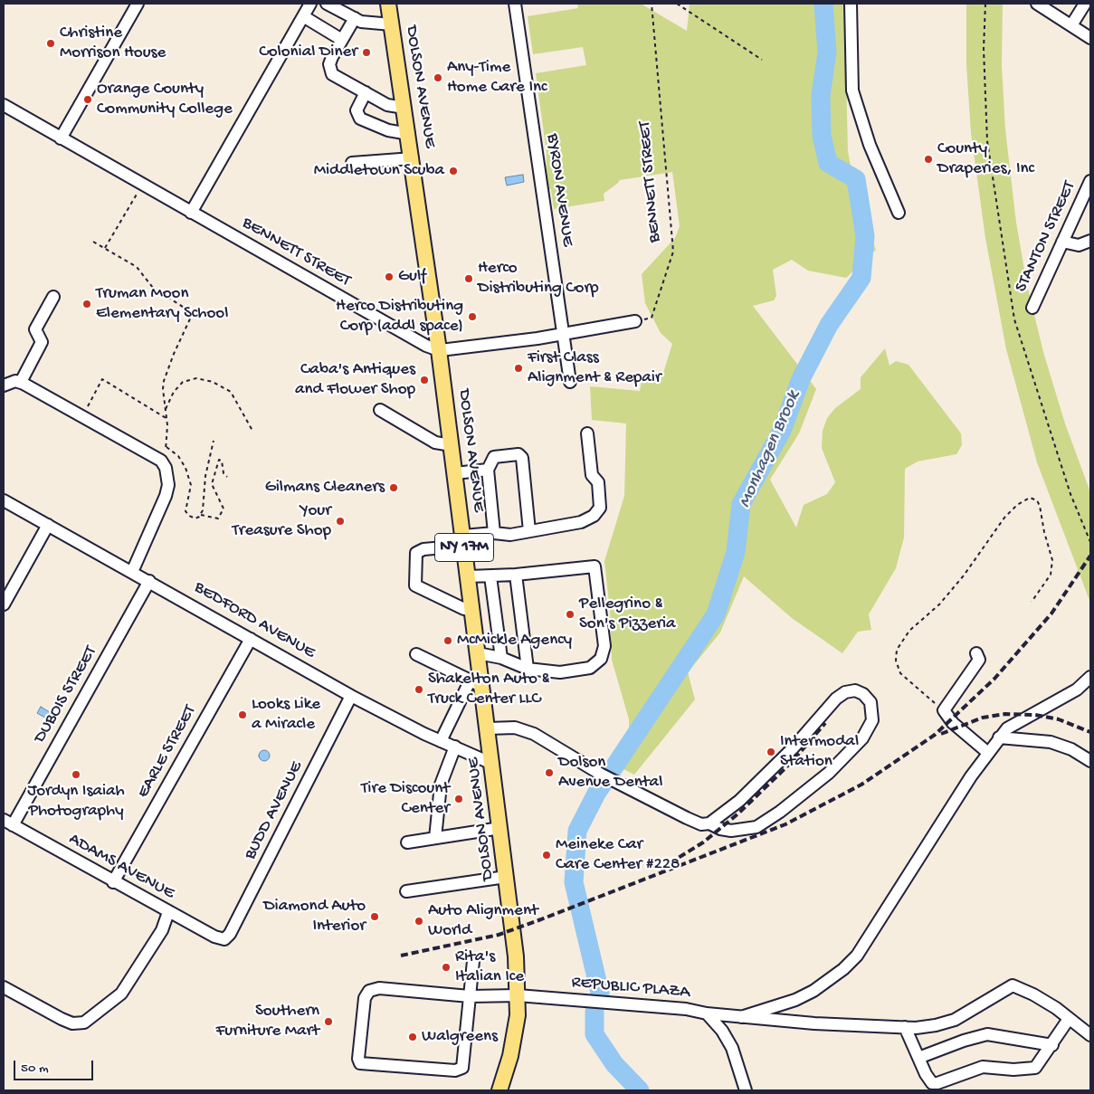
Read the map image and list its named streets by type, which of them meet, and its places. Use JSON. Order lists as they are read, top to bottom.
{
  "streets": {
    "main road": ["DOLSON AVENUE", "NY 17M"],
    "street": [
      "BENNETT STREET",
      "BYRON AVENUE",
      "STANTON STREET",
      "BEDFORD AVENUE",
      "DUBOIS STREET",
      "EARLE STREET",
      "BUDD AVENUE",
      "ADAMS AVENUE",
      "REPUBLIC PLAZA"
    ]
  },
  "crossings": [
    ["DOLSON AVENUE", "BENNETT STREET"],
    ["DOLSON AVENUE", "BEDFORD AVENUE"],
    ["DOLSON AVENUE", "REPUBLIC PLAZA"],
    ["BEDFORD AVENUE", "DUBOIS STREET"],
    ["BEDFORD AVENUE", "EARLE STREET"],
    ["BEDFORD AVENUE", "BUDD AVENUE"],
    ["DUBOIS STREET", "ADAMS AVENUE"],
    ["EARLE STREET", "ADAMS AVENUE"],
    ["BUDD AVENUE", "ADAMS AVENUE"]
  ],
  "water": ["Monhagen Brook"],
  "places": [
    "Christine Morrison House",
    "Colonial Diner",
    "Any-Time Home Care Inc",
    "Orange County Community College",
    "County Draperies, Inc",
    "Middletown Scuba",
    "Gulf",
    "Herco Distributing Corp",
    "Truman Moon Elementary School",
    "Herco Distributing Corp (addl space)",
    "First Class Alignment & Repair",
    "Caba's Antiques and Flower Shop",
    "Gilmans Cleaners",
    "Your Treasure Shop",
    "Pellegrino & Son's Pizzeria",
    "McMickle Agency",
    "Shakelton Auto & Truck Center LLC",
    "Looks Like a Miracle",
    "Intermodal Station",
    "Dolson Avenue Dental",
    "Jordyn Isaiah Photography",
    "Tire Discount Center",
    "Meineke Car Care Center #228",
    "Diamond Auto Interior",
    "Auto Alignment World",
    "Rita's Italian Ice",
    "Southern Furniture Mart",
    "Walgreens"
  ],
  "scale_bar": "50 m"
}
